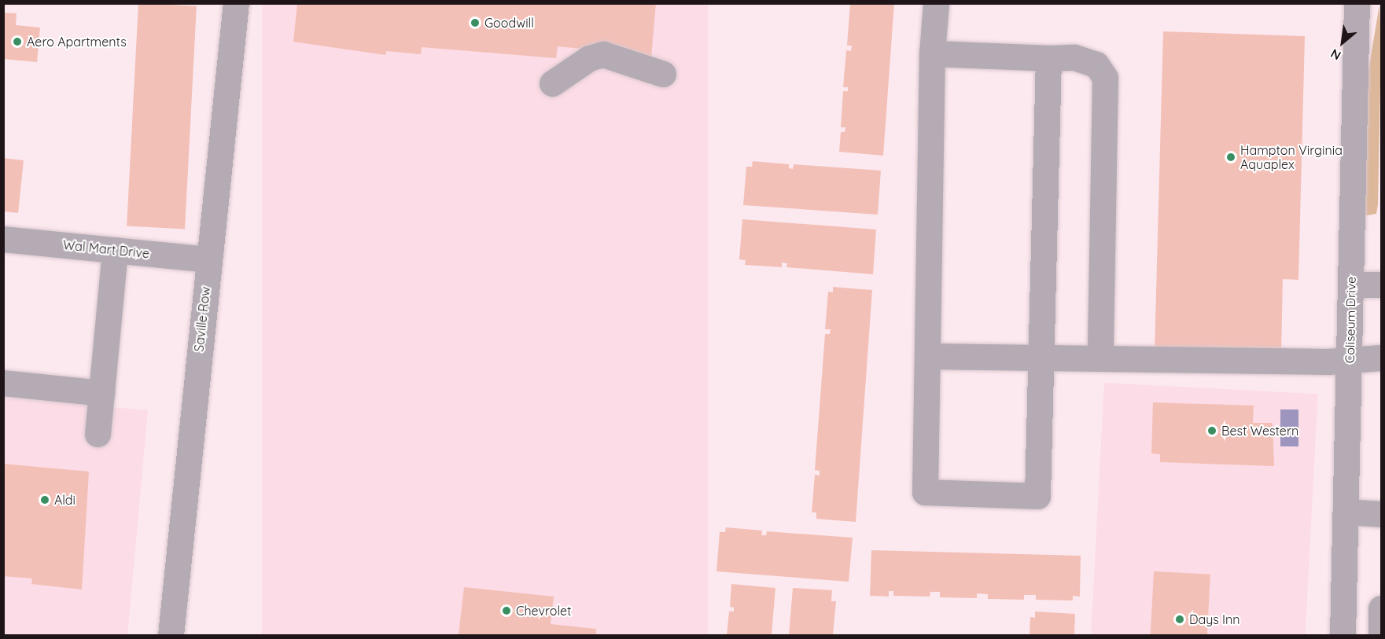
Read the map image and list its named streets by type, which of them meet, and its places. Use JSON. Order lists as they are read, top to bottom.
{
  "streets": {
    "street": ["Wal Mart Drive", "Saville Row", "Coliseum Drive"]
  },
  "crossings": [
    ["Wal Mart Drive", "Saville Row"]
  ],
  "places": [
    "Goodwill",
    "Aero Apartments",
    "Hampton Virginia Aquaplex",
    "Best Western",
    "Aldi",
    "Chevrolet",
    "Days Inn"
  ],
  "north": "bottom left"
}
